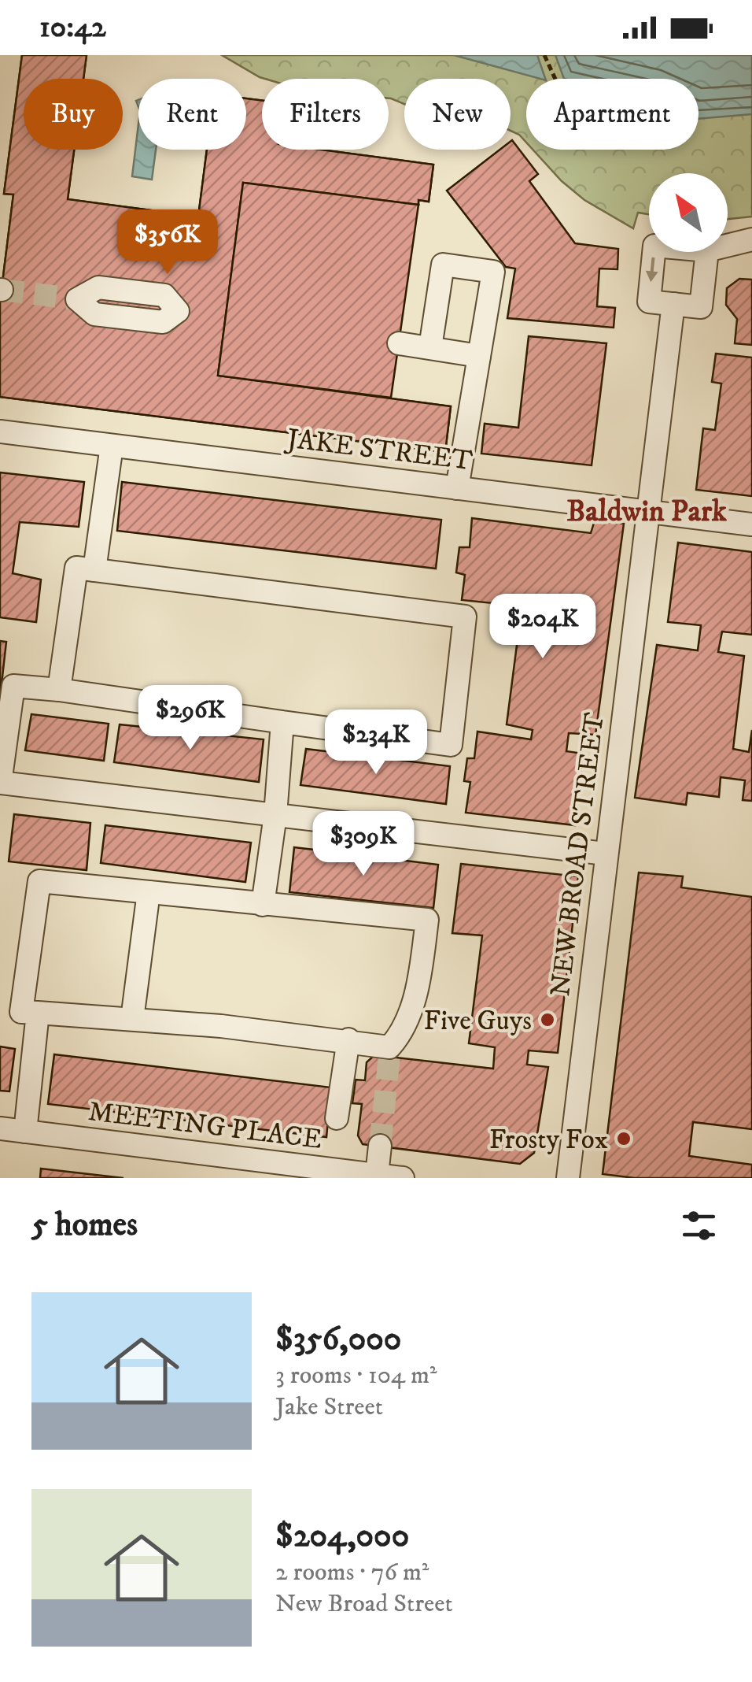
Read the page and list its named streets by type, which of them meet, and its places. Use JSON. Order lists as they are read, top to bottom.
{
  "streets": {
    "street": ["JAKE STREET", "NEW BROAD STREET", "MEETING PLACE"]
  },
  "crossings": [
    ["JAKE STREET", "NEW BROAD STREET"]
  ],
  "districts": ["Baldwin Park"],
  "places": ["Five Guys", "Frosty Fox"],
  "north": "top left",
  "page": {
    "status": "10:42",
    "chip": [
      "Buy",
      "Rent",
      "Filters",
      "New",
      "Apartment"
    ],
    "price": [
      "$356K",
      "$204K",
      "$296K",
      "$234K",
      "$309K"
    ],
    "heading": "5 homes",
    "list": [
      {
        "name": "$356,000",
        "note": "3 rooms · 104 m² · Jake Street"
      },
      {
        "name": "$204,000",
        "note": "2 rooms · 76 m² · New Broad Street"
      }
    ]
  }
}
